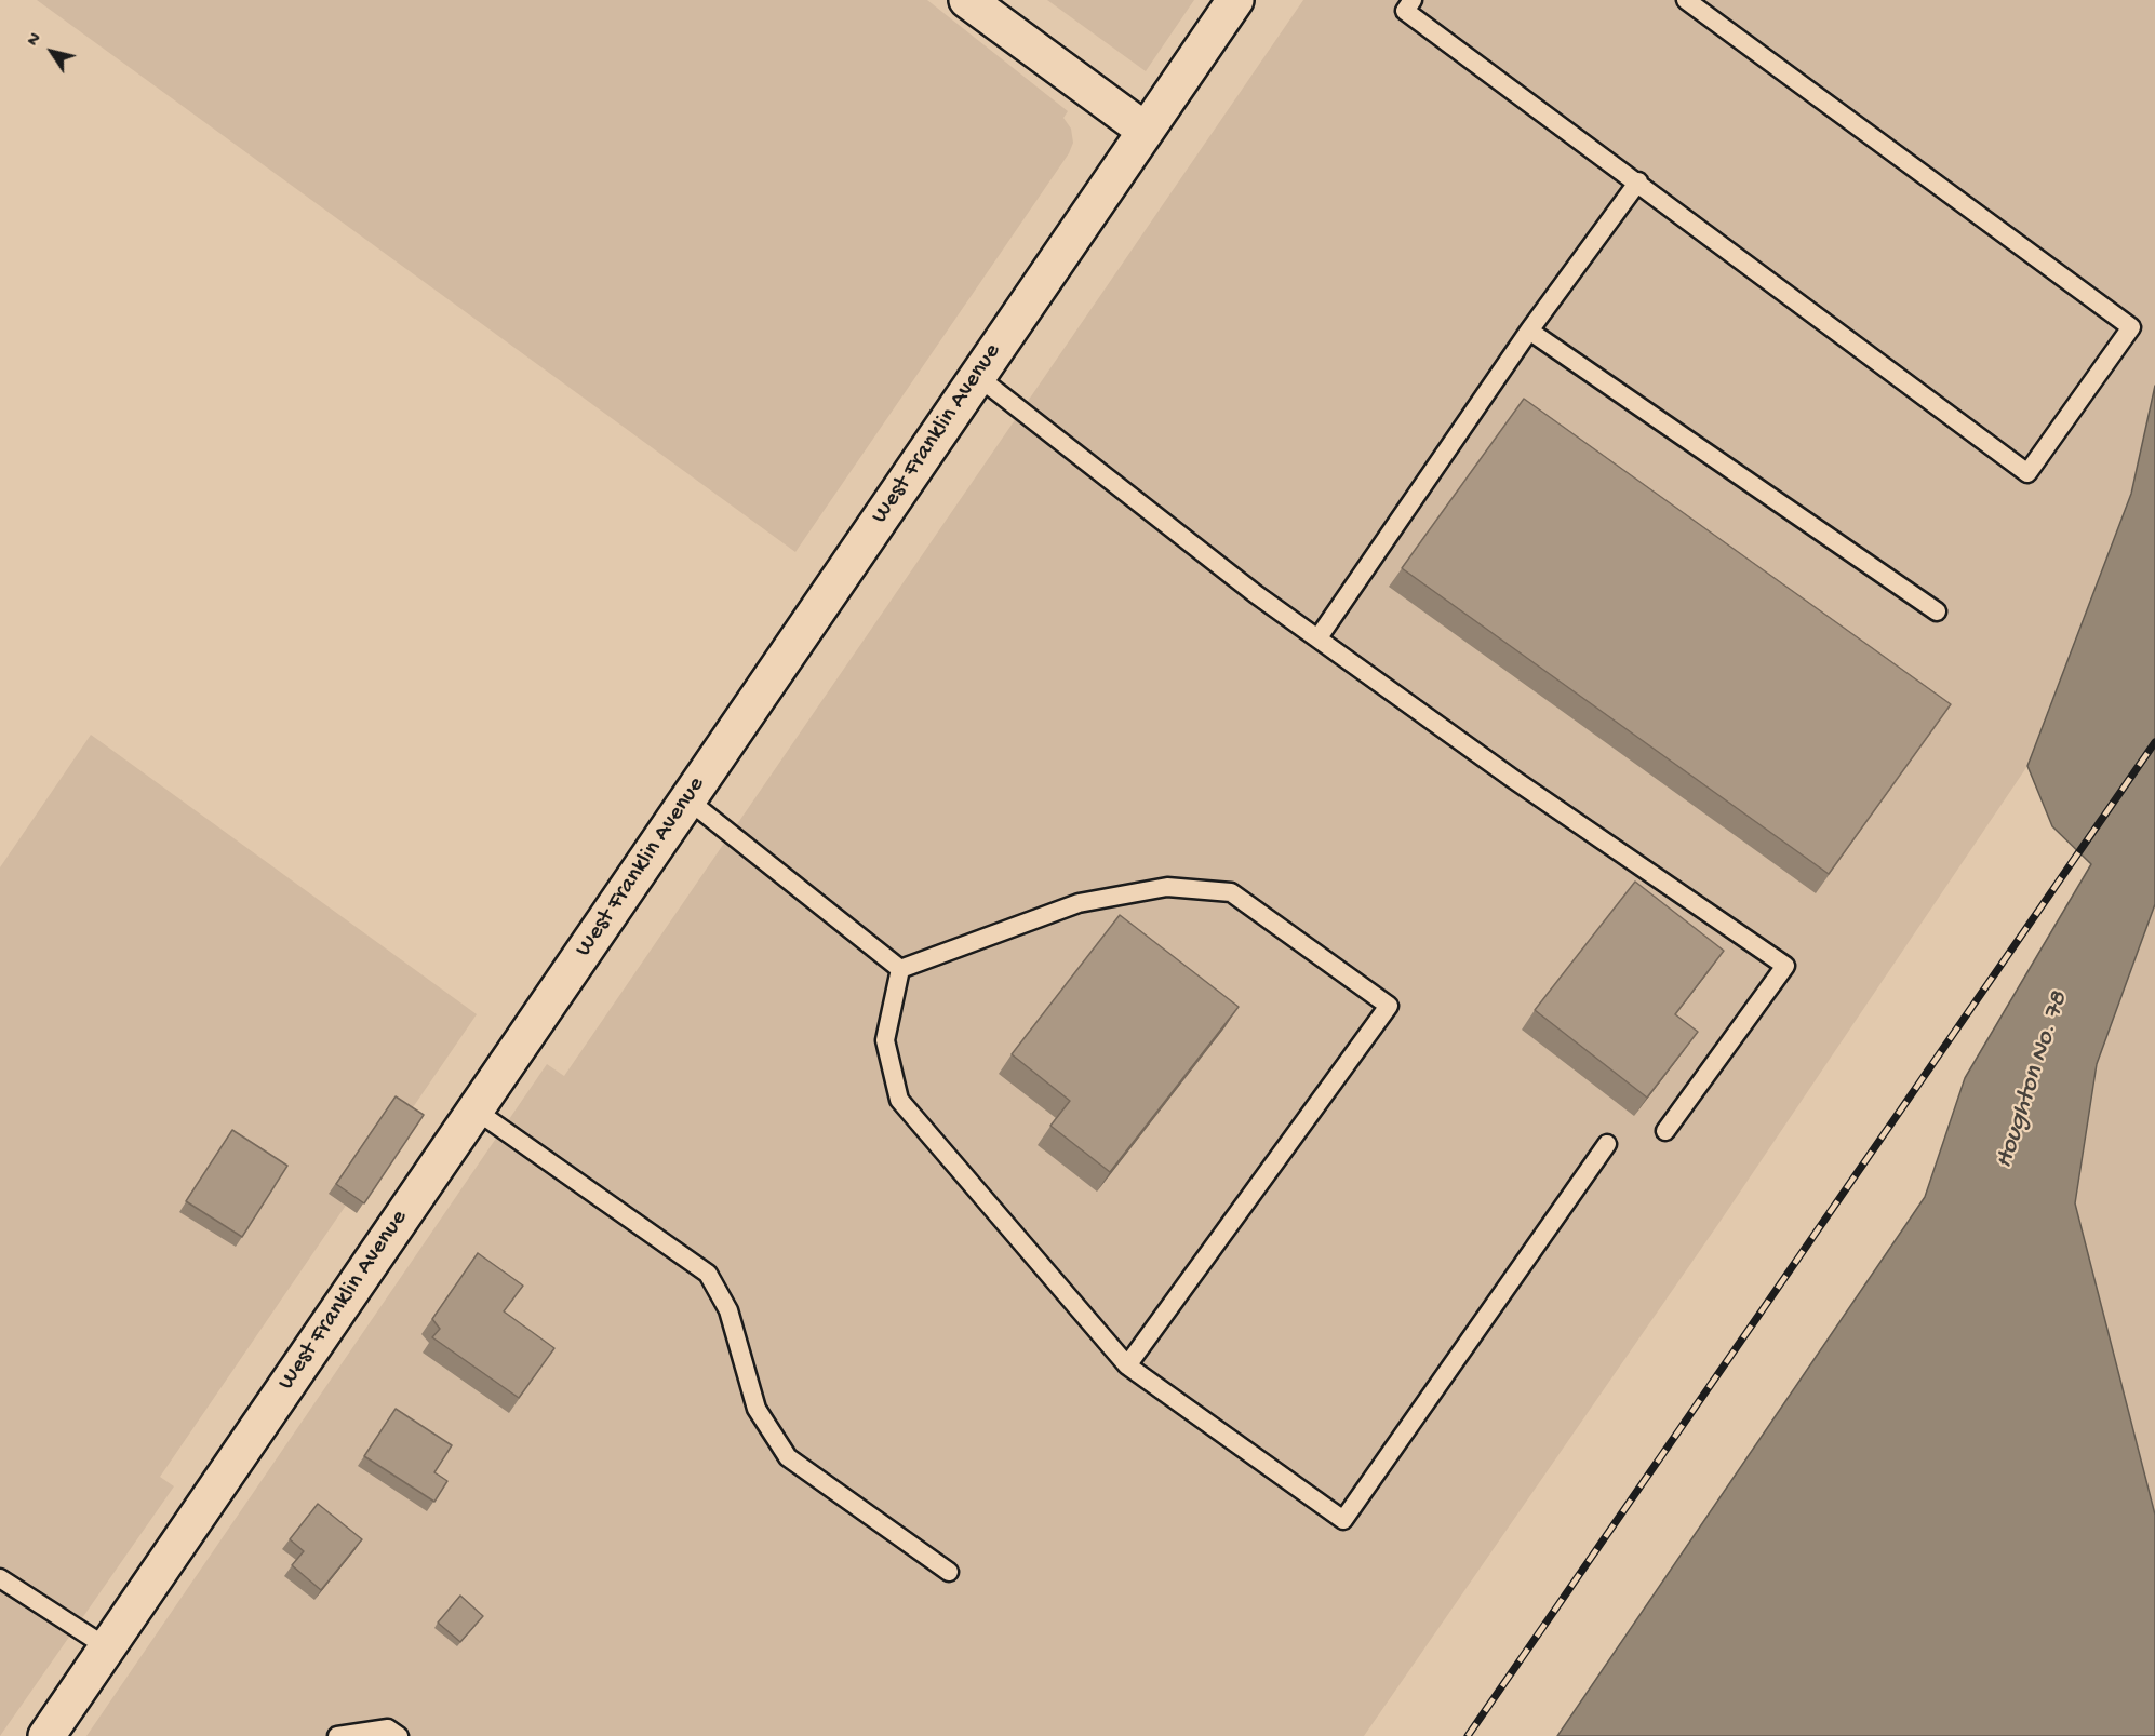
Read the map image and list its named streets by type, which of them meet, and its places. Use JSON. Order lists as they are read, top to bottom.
{
  "streets": {
    "street": ["West Franklin Avenue"]
  },
  "water": ["Houghton No. 78"],
  "north": "top left"
}
